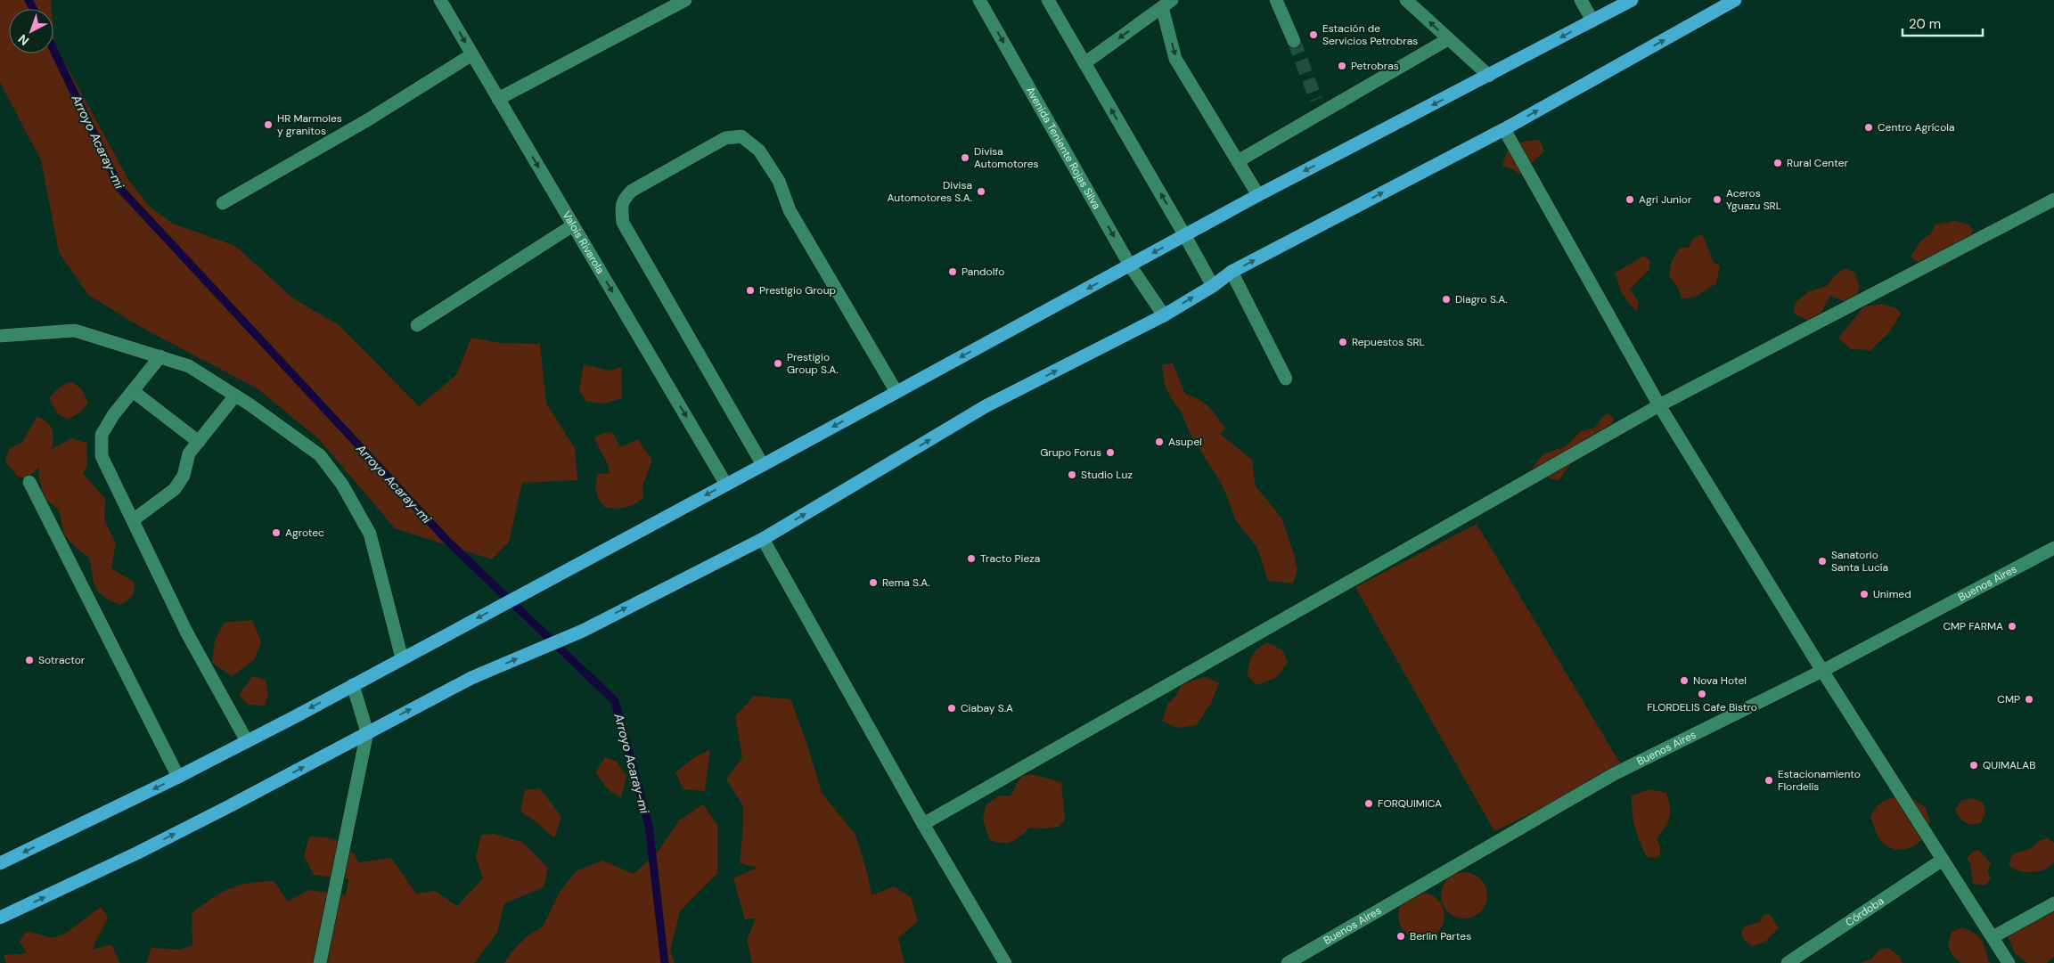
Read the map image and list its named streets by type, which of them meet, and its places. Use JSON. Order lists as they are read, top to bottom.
{
  "streets": {
    "street": [
      "Avenida Teniente Rojas Silva",
      "Valois Rivarola",
      "Buenos Aires",
      "Córdoba"
    ]
  },
  "one_way": ["Valois Rivarola"],
  "water": ["Arroyo Acaray-mi"],
  "places": [
    "Estación de Servicios Petrobras",
    "Petrobras",
    "HR Marmoles y granitos",
    "Centro Agrícola",
    "Divisa Automotores",
    "Rural Center",
    "Divisa Automotores S.A.",
    "Agri Junior",
    "Aceros Yguazu SRL",
    "Pandolfo",
    "Prestigio Group",
    "Diagro S.A.",
    "Repuestos SRL",
    "Prestigio Group S.A.",
    "Asupel",
    "Grupo Forus",
    "Studio Luz",
    "Agrotec",
    "Tracto Pieza",
    "Sanatorio Santa Lucía",
    "Rema S.A.",
    "Unimed",
    "CMP FARMA",
    "Sotractor",
    "Nova Hotel",
    "FLORDELIS Cafe Bistro",
    "CMP",
    "Ciabay S.A",
    "QUIMALAB",
    "Estacionamiento Flordelis",
    "FORQUIMICA",
    "Berlin Partes"
  ],
  "scale_bar": "20 m",
  "north": "bottom left"
}
